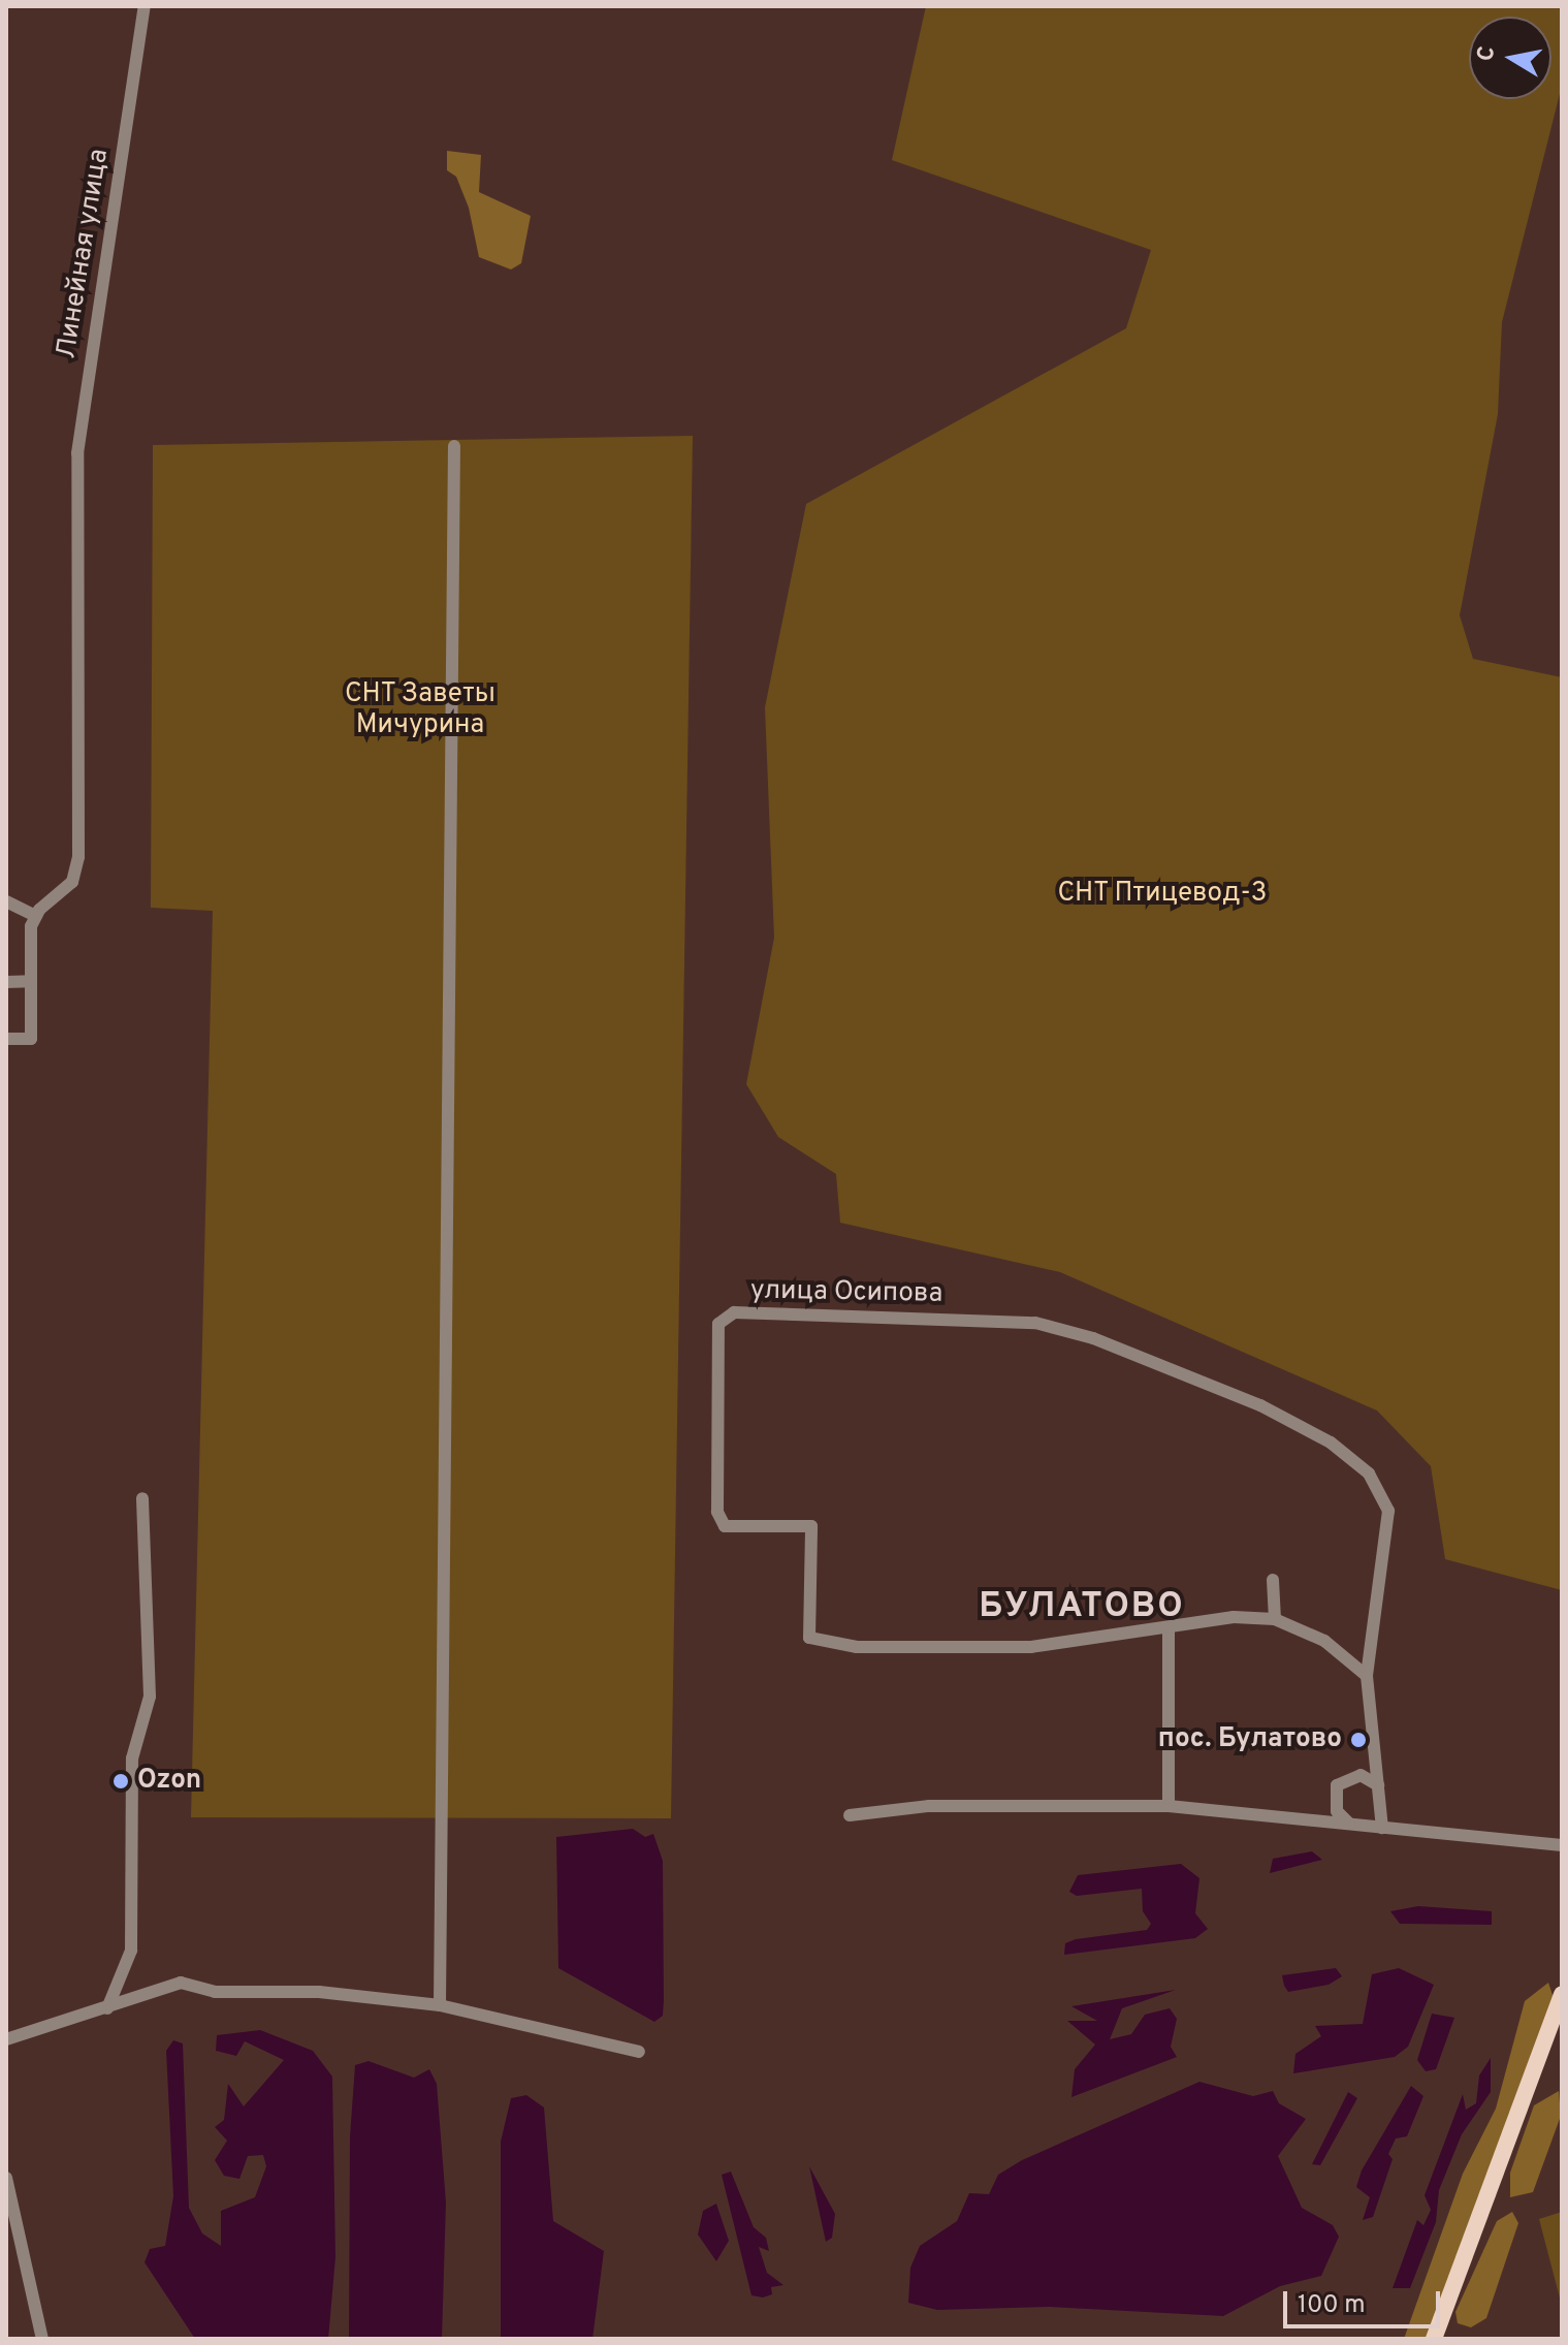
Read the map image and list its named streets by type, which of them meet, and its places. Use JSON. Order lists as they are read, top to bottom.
{
  "streets": {
    "street": ["Линейная улица", "улица Осипова"]
  },
  "districts": ["БУЛАТОВО"],
  "parks": ["СНТ Заветы Мичурина", "СНТ Птицевод-3"],
  "places": ["пос. Булатово", "Ozon"],
  "scale_bar": "100 m",
  "north": "left"
}
